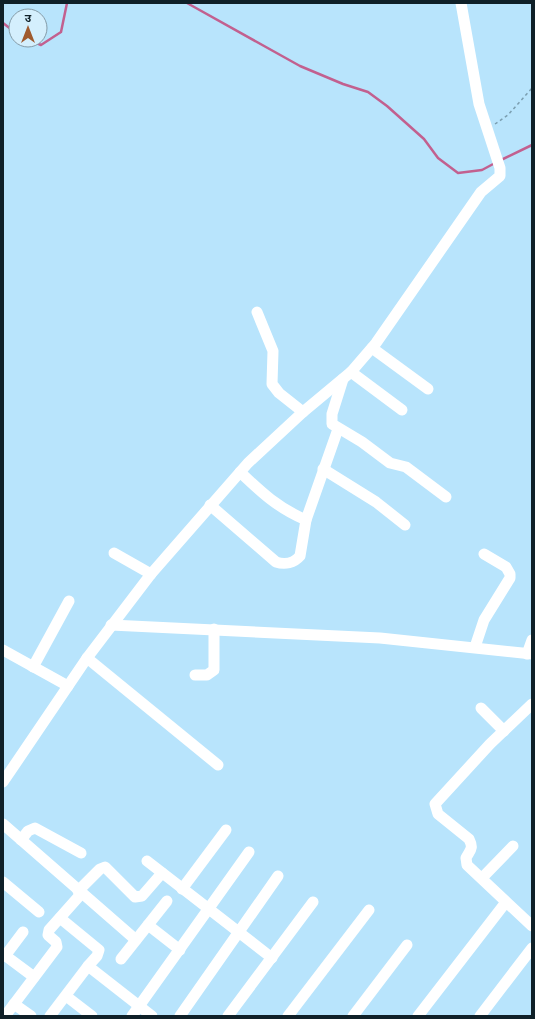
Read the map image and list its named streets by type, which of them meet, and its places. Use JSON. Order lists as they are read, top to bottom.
{
  "north": "top"
}
